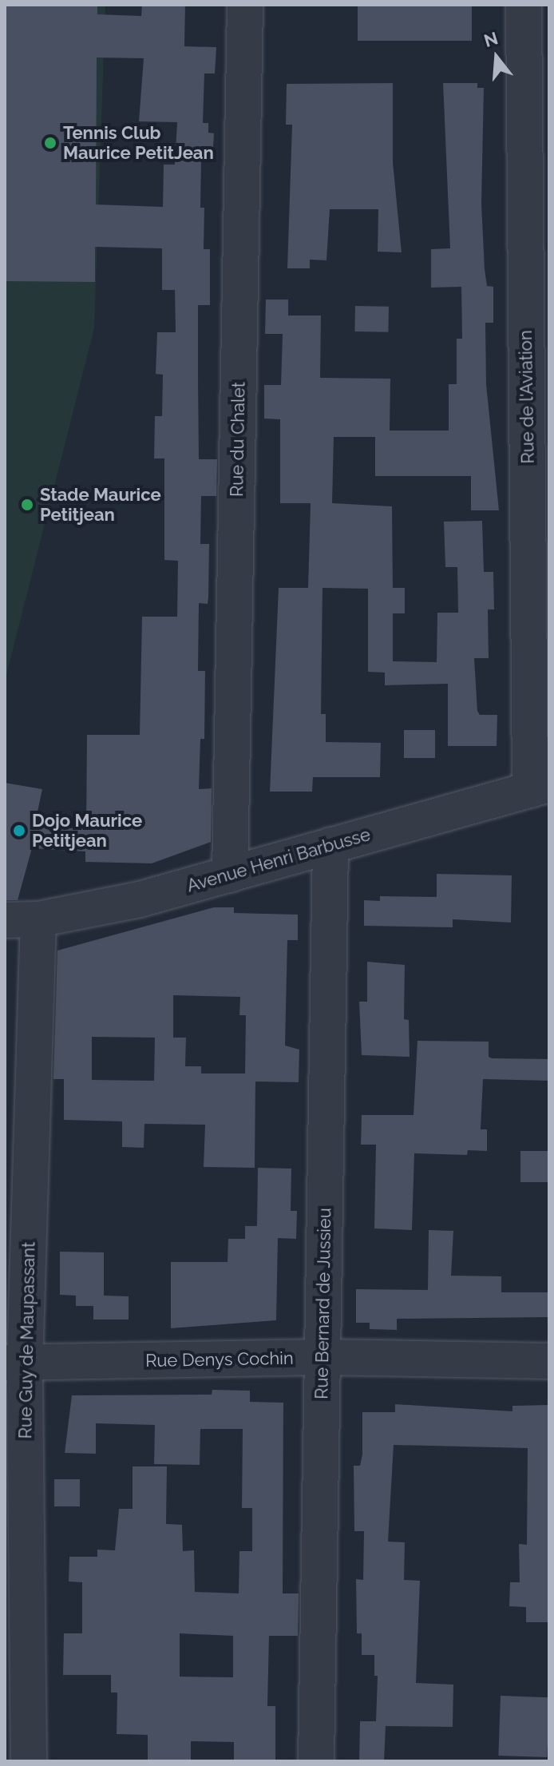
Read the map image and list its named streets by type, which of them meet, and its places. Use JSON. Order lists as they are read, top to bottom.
{
  "streets": {
    "street": [
      "Rue de l'Aviation",
      "Rue du Chalet",
      "Avenue Henri Barbusse",
      "Rue Bernard de Jussieu",
      "Rue Guy de Maupassant",
      "Rue Denys Cochin"
    ]
  },
  "crossings": [
    ["Rue de l'Aviation", "Avenue Henri Barbusse"],
    ["Rue du Chalet", "Avenue Henri Barbusse"],
    ["Avenue Henri Barbusse", "Rue Bernard de Jussieu"],
    ["Avenue Henri Barbusse", "Rue Guy de Maupassant"],
    ["Rue Bernard de Jussieu", "Rue Denys Cochin"],
    ["Rue Guy de Maupassant", "Rue Denys Cochin"]
  ],
  "places": ["Tennis Club Maurice PetitJean", "Stade Maurice Petitjean", "Dojo Maurice Petitjean"],
  "north": "top"
}
